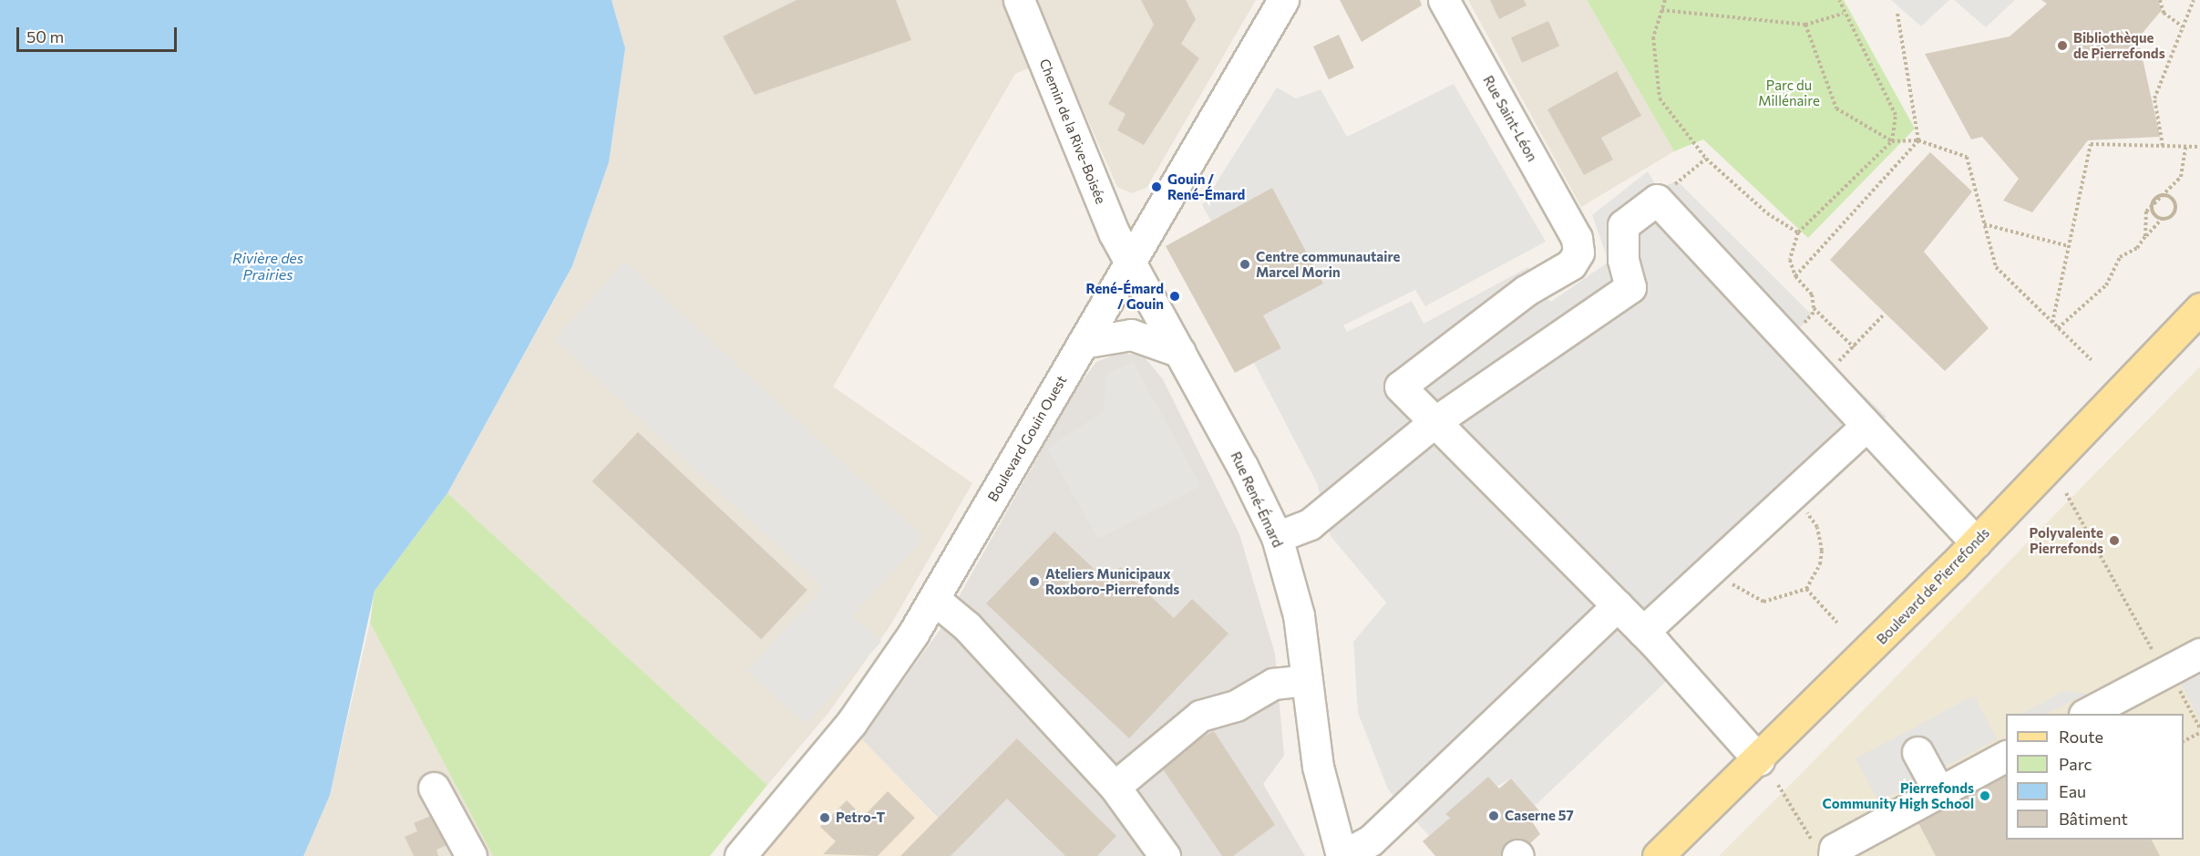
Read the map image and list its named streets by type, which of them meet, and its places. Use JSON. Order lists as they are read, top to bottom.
{
  "streets": {
    "main road": ["Boulevard de Pierrefonds"],
    "street": [
      "Rue Saint-Léon",
      "Chemin de la Rive-Boisée",
      "Boulevard Gouin Ouest",
      "Rue René-Émard"
    ]
  },
  "crossings": [
    ["Chemin de la Rive-Boisée", "Boulevard Gouin Ouest"],
    ["Chemin de la Rive-Boisée", "Rue René-Émard"],
    ["Boulevard Gouin Ouest", "Rue René-Émard"]
  ],
  "water": ["Rivière des Prairies"],
  "parks": ["Parc du Millénaire"],
  "places": [
    "Bibliothèque de Pierrefonds",
    "Gouin / René-Émard",
    "Centre communautaire Marcel Morin",
    "René-Émard / Gouin",
    "Polyvalente Pierrefonds",
    "Ateliers Municipaux Roxboro-Pierrefonds",
    "Pierrefonds Community High School",
    "Caserne 57",
    "Petro-T"
  ],
  "legend": [
    "Route",
    "Parc",
    "Eau",
    "Bâtiment"
  ],
  "scale_bar": "50 m"
}
